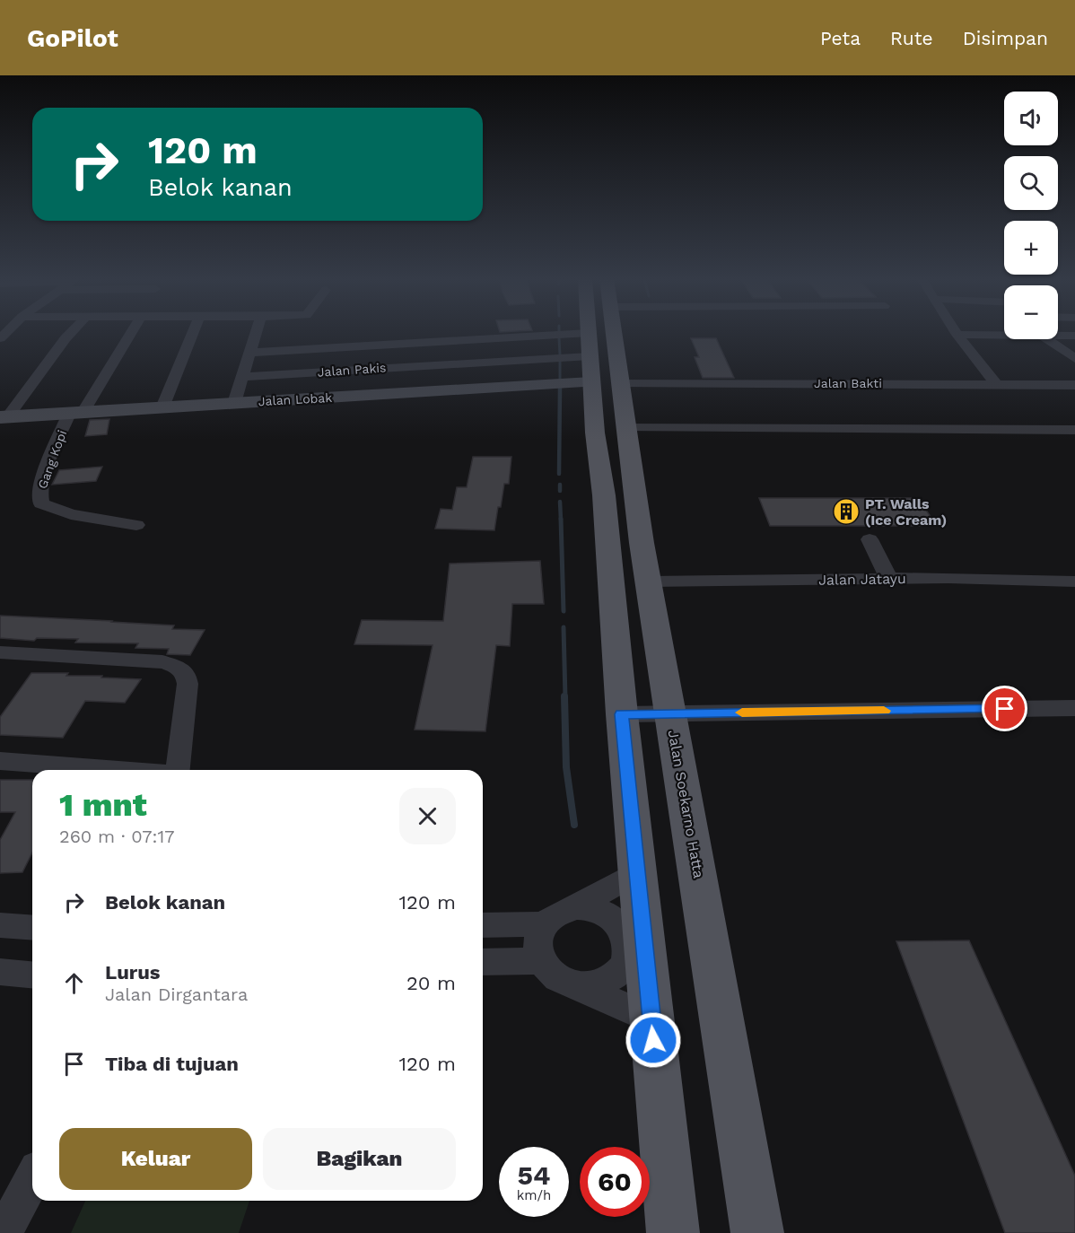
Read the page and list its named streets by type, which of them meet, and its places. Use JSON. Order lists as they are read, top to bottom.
{
  "streets": {
    "main road": ["Jalan Lobak", "Jalan Soekarno Hatta"],
    "street": [
      "Jalan Pakis",
      "Jalan Bakti",
      "Gang Kopi",
      "Jalan Jatayu"
    ]
  },
  "crossings": [
    ["Jalan Pakis", "Jalan Bakti"],
    ["Jalan Pakis", "Jalan Lobak"],
    ["Jalan Pakis", "Jalan Soekarno Hatta"],
    ["Jalan Bakti", "Jalan Lobak"],
    ["Jalan Bakti", "Jalan Soekarno Hatta"],
    ["Jalan Lobak", "Gang Kopi"],
    ["Jalan Lobak", "Jalan Soekarno Hatta"],
    ["Jalan Jatayu", "Jalan Soekarno Hatta"]
  ],
  "places": {
    "building": ["PT. Walls (Ice Cream)"]
  },
  "page": {
    "header": "GoPilot",
    "nav": ["Peta", "Rute", "Disimpan"],
    "map_buttons": ["+", "−"],
    "turn": ["120 m", "Belok kanan"],
    "heading": ["1 mnt", "260 m · 07:17"],
    "list": [
      {
        "name": "Belok kanan",
        "value": "120 m"
      },
      {
        "name": "Lurus",
        "note": "Jalan Dirgantara",
        "value": "20 m"
      },
      {
        "name": "Tiba di tujuan",
        "value": "120 m"
      }
    ],
    "buttons": ["Keluar", "Bagikan"],
    "speed": "54 km/h",
    "limit": "60"
  }
}
